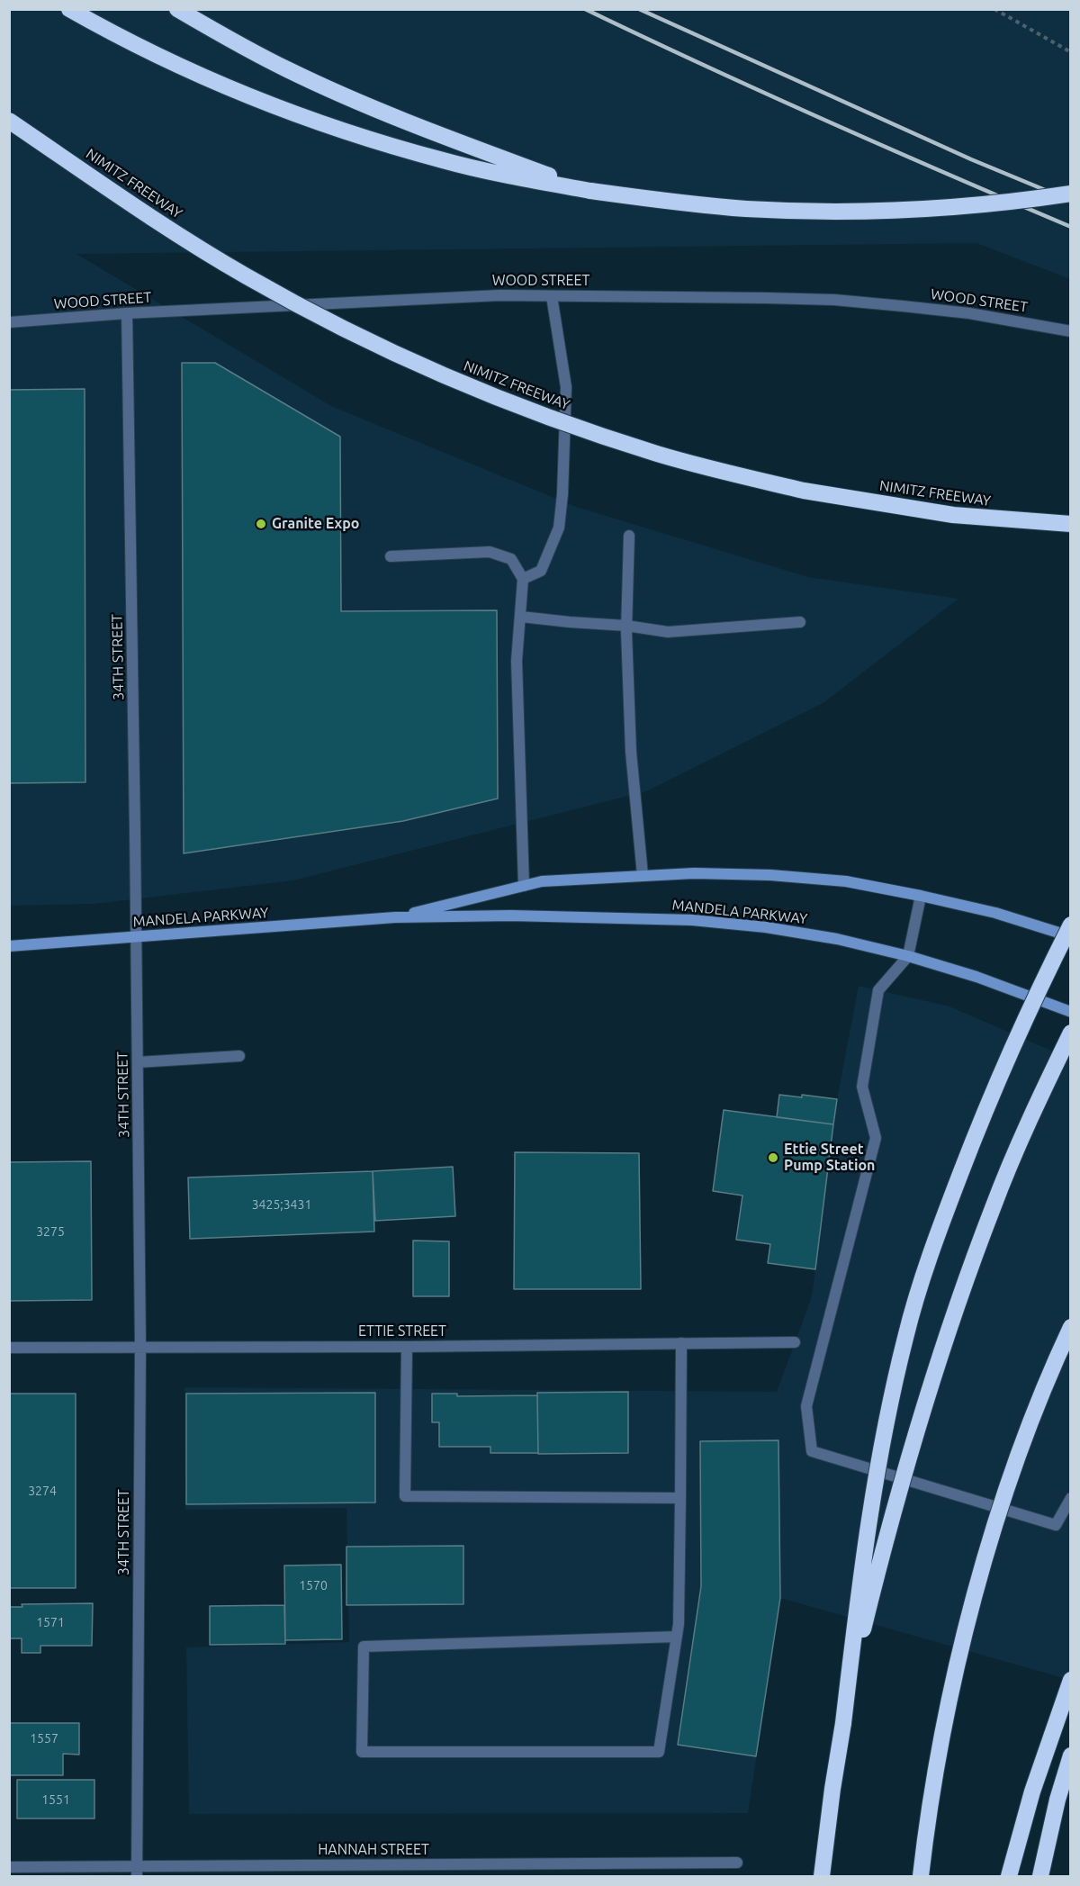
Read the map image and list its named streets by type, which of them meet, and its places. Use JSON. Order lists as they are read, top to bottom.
{
  "streets": {
    "highway": ["NIMITZ FREEWAY"],
    "main road": ["MANDELA PARKWAY"],
    "street": [
      "WOOD STREET",
      "34TH STREET",
      "ETTIE STREET",
      "HANNAH STREET"
    ]
  },
  "crossings": [
    ["WOOD STREET", "34TH STREET"],
    ["34TH STREET", "MANDELA PARKWAY"],
    ["34TH STREET", "ETTIE STREET"],
    ["34TH STREET", "HANNAH STREET"]
  ],
  "places": ["Granite Expo", "Ettie Street Pump Station"],
  "house_numbers": [
    "3425;3431",
    "3275",
    "3274",
    "1570",
    "1571",
    "1557",
    "1551"
  ]
}
